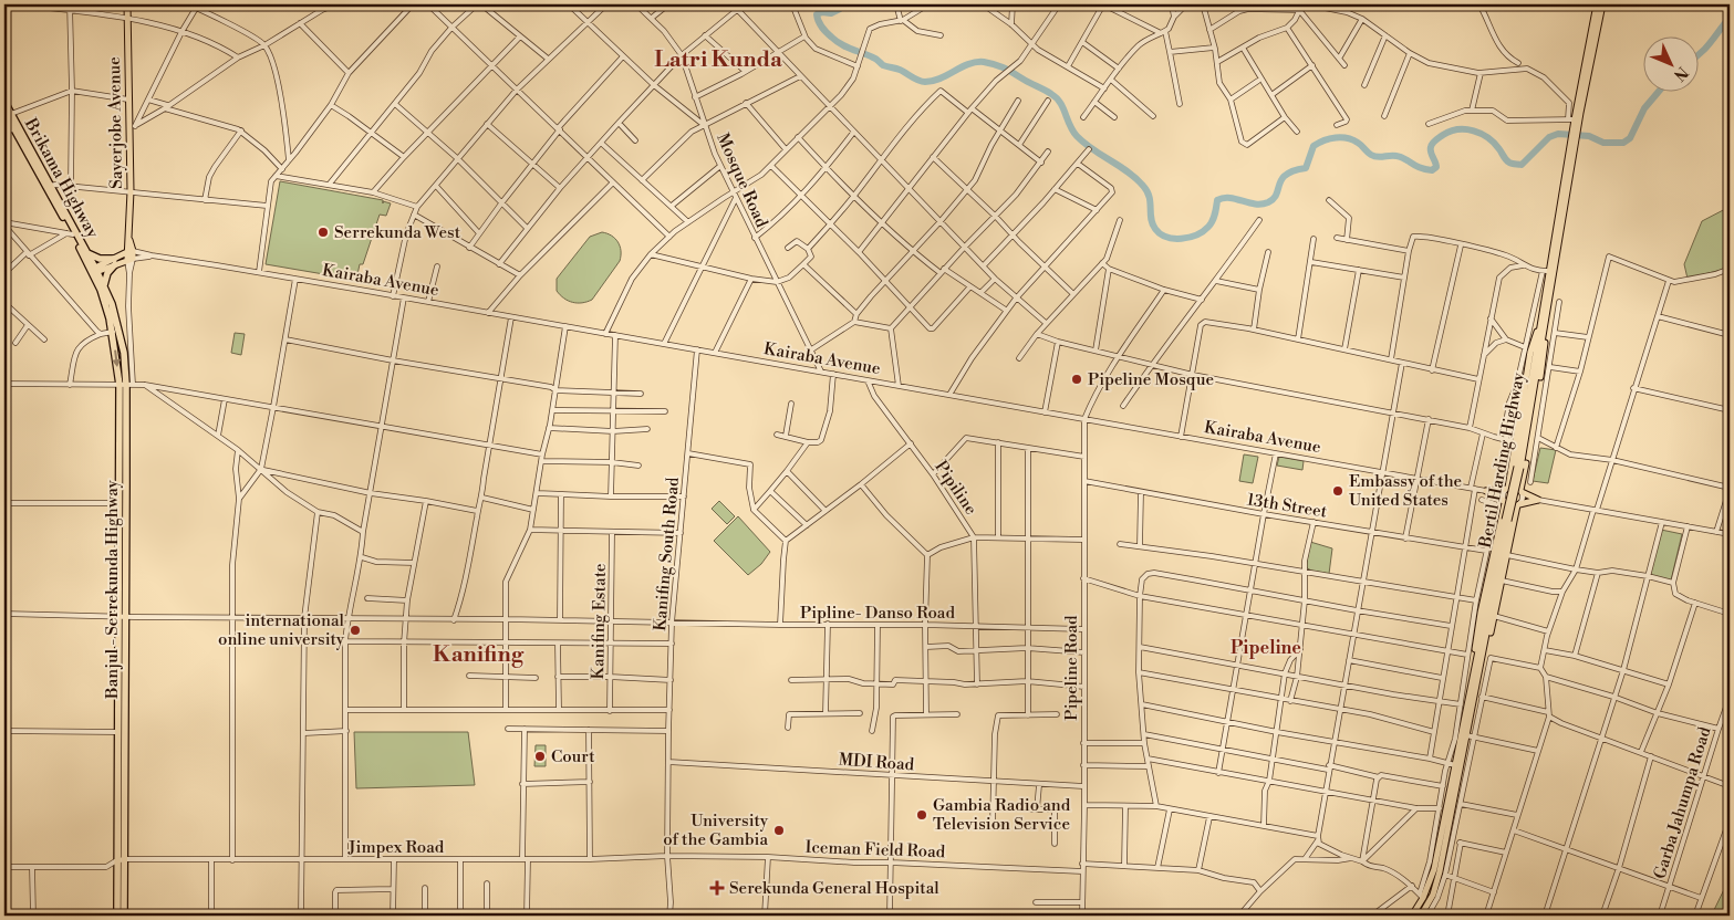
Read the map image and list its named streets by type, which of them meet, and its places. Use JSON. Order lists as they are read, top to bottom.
{
  "streets": {
    "highway": ["Brikama Highway", "Banjul - Serrekunda Highway"],
    "main road": ["Sayerjobe Avenue", "Kairaba Avenue", "Bertil Harding Highway"],
    "street": [
      "Mosque Road",
      "Pipiline",
      "13th Street",
      "Kanifing South Road",
      "Pipline- Danso Road",
      "Kanifing Estate",
      "Pipeline Road",
      "MDI Road",
      "Garba Jahumpa Road",
      "Jimpex Road",
      "Iceman Field Road"
    ]
  },
  "crossings": [
    ["Sayerjobe Avenue", "Kairaba Avenue"],
    ["Brikama Highway", "Kairaba Avenue"],
    ["Brikama Highway", "Banjul - Serrekunda Highway"],
    ["Mosque Road", "Kairaba Avenue"],
    ["Kairaba Avenue", "Pipiline"],
    ["Kairaba Avenue", "Kanifing South Road"],
    ["Kairaba Avenue", "Banjul - Serrekunda Highway"],
    ["Kairaba Avenue", "Pipeline Road"],
    ["Pipiline", "Pipline- Danso Road"],
    ["13th Street", "Pipeline Road"],
    ["Kanifing South Road", "Pipline- Danso Road"],
    ["Kanifing South Road", "MDI Road"],
    ["Kanifing South Road", "Jimpex Road"],
    ["Kanifing South Road", "Iceman Field Road"],
    ["Banjul - Serrekunda Highway", "Pipline- Danso Road"],
    ["Banjul - Serrekunda Highway", "Jimpex Road"],
    ["Pipline- Danso Road", "Kanifing Estate"],
    ["Pipline- Danso Road", "Pipeline Road"],
    ["Pipeline Road", "MDI Road"],
    ["Pipeline Road", "Iceman Field Road"],
    ["Jimpex Road", "Iceman Field Road"]
  ],
  "districts": ["Latri Kunda", "Pipeline", "Kanifing"],
  "places": {
    "other": [
      "Serrekunda West",
      "Pipeline Mosque",
      "Embassy of the United States",
      "international online university",
      "Court",
      "Gambia Radio and Television Service",
      "University of the Gambia"
    ],
    "health": ["Serekunda General Hospital"]
  },
  "north": "bottom right"
}
